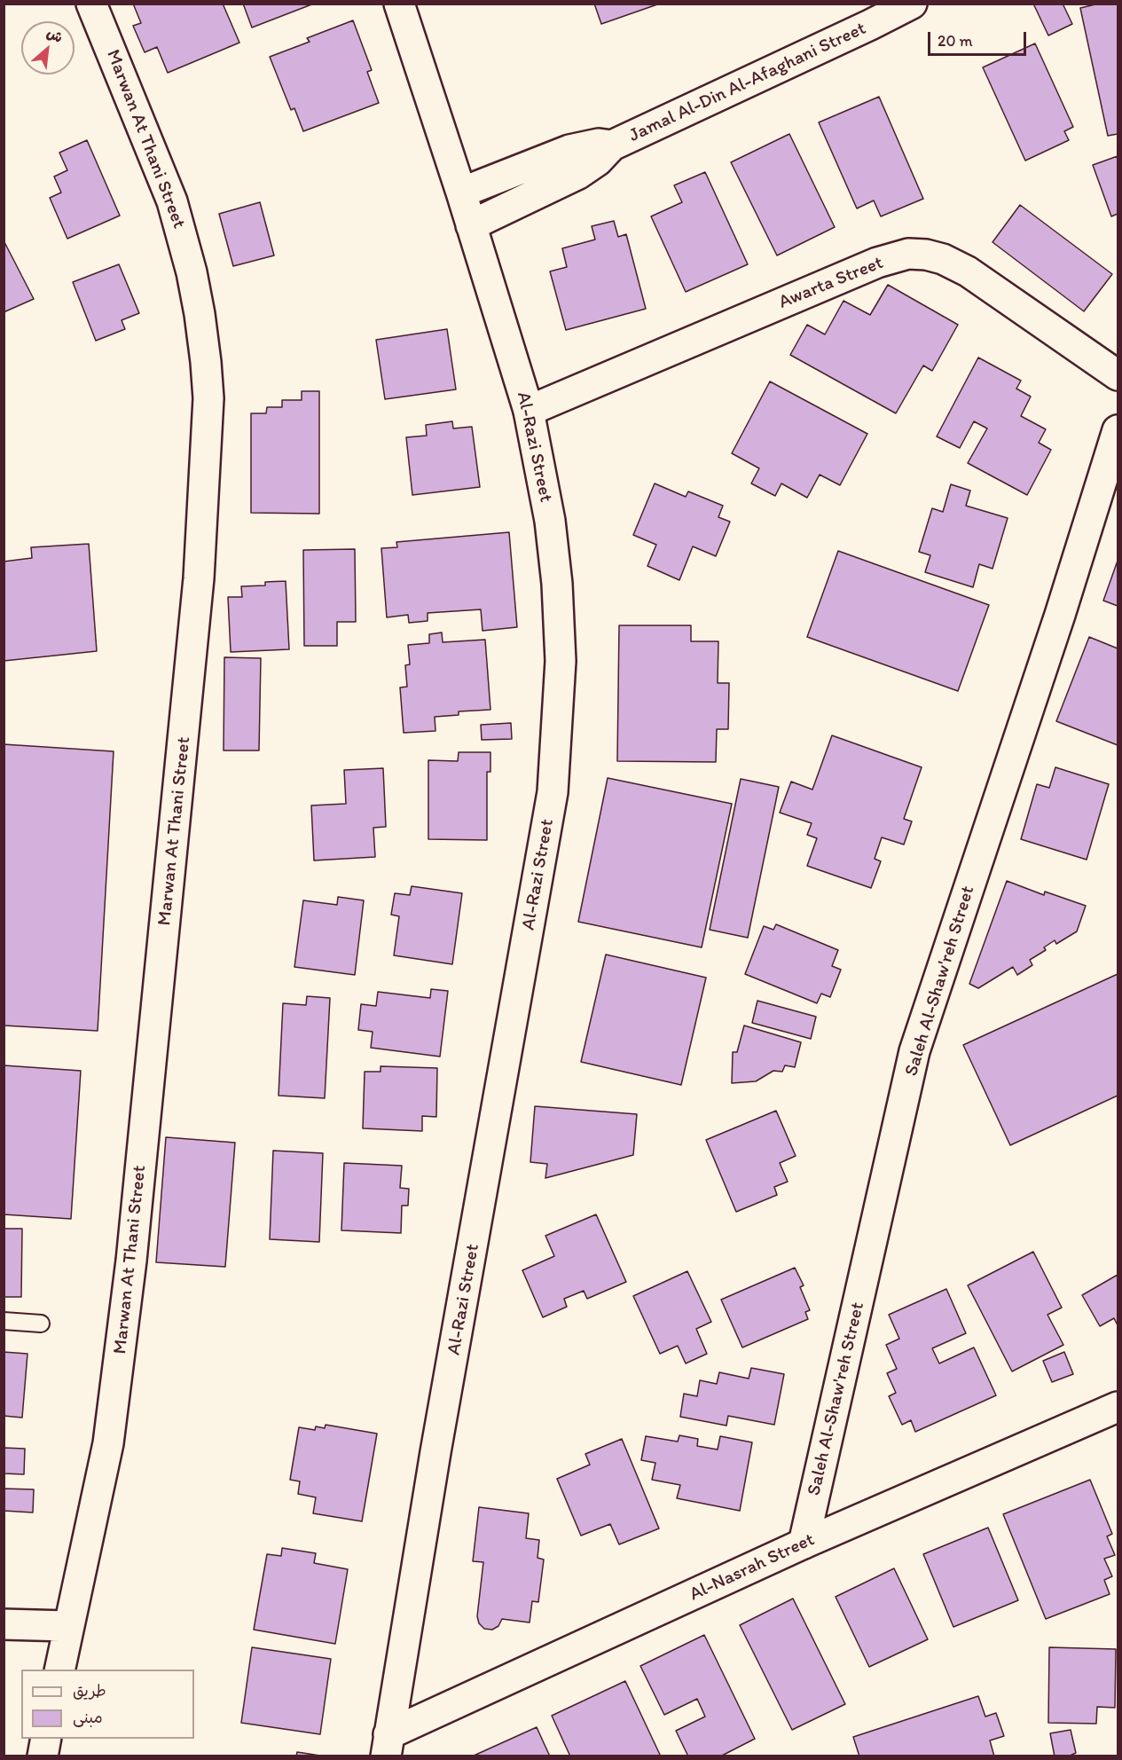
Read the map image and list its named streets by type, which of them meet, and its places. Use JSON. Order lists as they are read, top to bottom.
{
  "streets": {
    "street": [
      "Jamal Al-Din Al-Afaghani Street",
      "Marwan At Thani Street",
      "Awarta Street",
      "Al-Razi Street",
      "Saleh Al-Shaw'reh Street",
      "Al-Nasrah Street"
    ]
  },
  "crossings": [
    ["Jamal Al-Din Al-Afaghani Street", "Al-Razi Street"],
    ["Awarta Street", "Al-Razi Street"],
    ["Al-Razi Street", "Al-Nasrah Street"],
    ["Saleh Al-Shaw'reh Street", "Al-Nasrah Street"]
  ],
  "legend": ["طريق", "مبنى"],
  "scale_bar": "20 m",
  "north": "top right"
}
